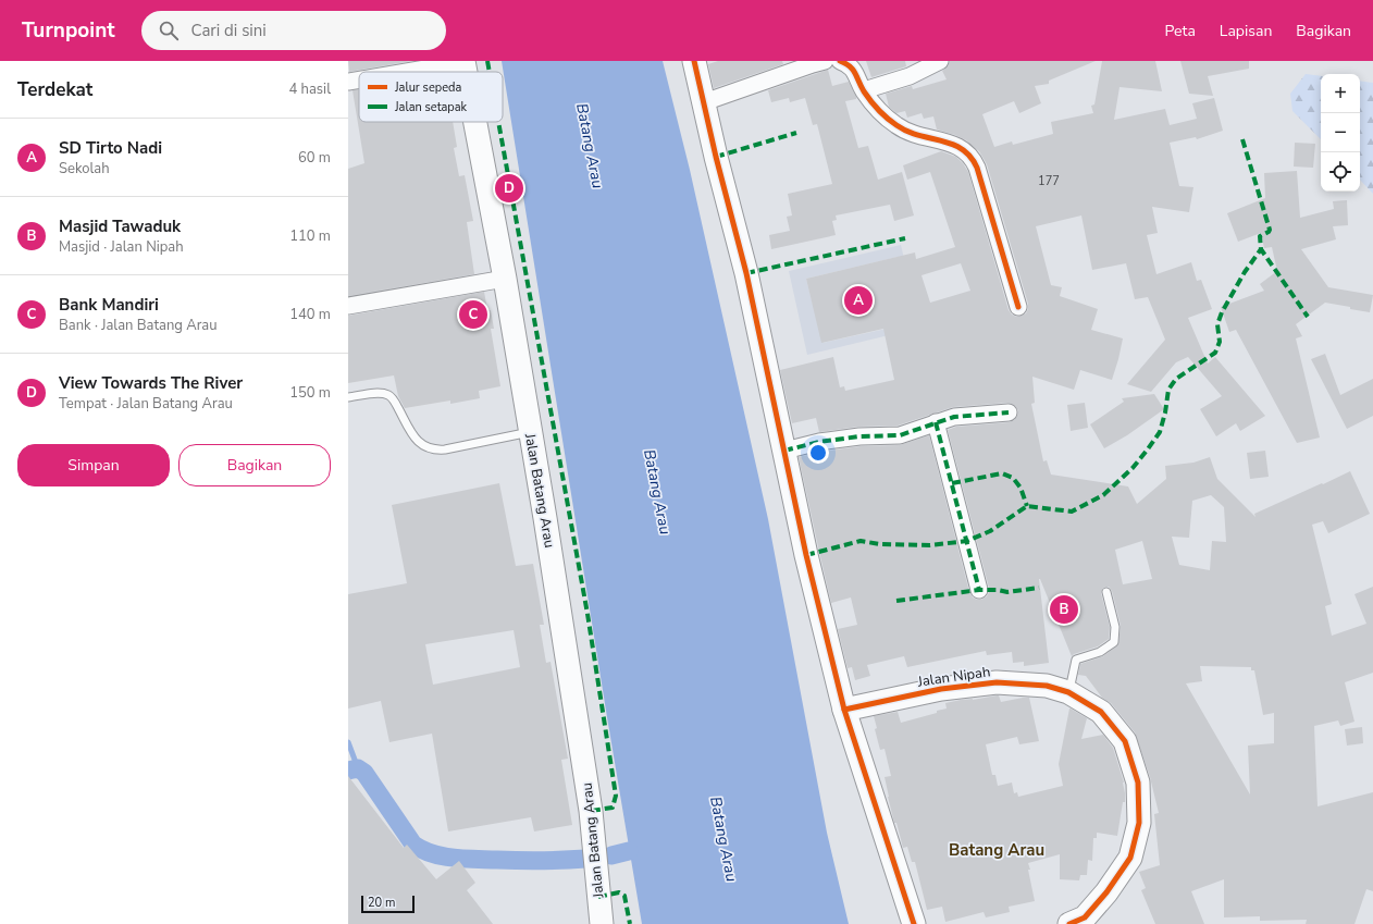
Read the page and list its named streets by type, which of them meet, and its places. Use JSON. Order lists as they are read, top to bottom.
{
  "streets": {
    "street": ["Jalan Batang Arau", "Jalan Nipah"]
  },
  "districts": ["Batang Arau"],
  "water": ["Batang Arau"],
  "house_numbers": ["177"],
  "legend": ["Jalur sepeda", "Jalan setapak"],
  "scale_bar": "20 m",
  "page": {
    "header": "Turnpoint",
    "search": "Cari di sini",
    "nav": ["Peta", "Lapisan", "Bagikan"],
    "heading": ["Terdekat", "4 hasil"],
    "map_buttons": ["+", "−"],
    "list": [
      {
        "mark": "A",
        "name": "SD Tirto Nadi",
        "note": "Sekolah",
        "value": "60 m"
      },
      {
        "mark": "B",
        "name": "Masjid Tawaduk",
        "note": "Masjid · Jalan Nipah",
        "value": "110 m"
      },
      {
        "mark": "C",
        "name": "Bank Mandiri",
        "note": "Bank · Jalan Batang Arau",
        "value": "140 m"
      },
      {
        "mark": "D",
        "name": "View Towards The River",
        "note": "Tempat · Jalan Batang Arau",
        "value": "150 m"
      }
    ],
    "pins": [
      "D",
      "A",
      "C",
      "B"
    ],
    "buttons": ["Simpan", "Bagikan"],
    "scale": "20 m"
  }
}
